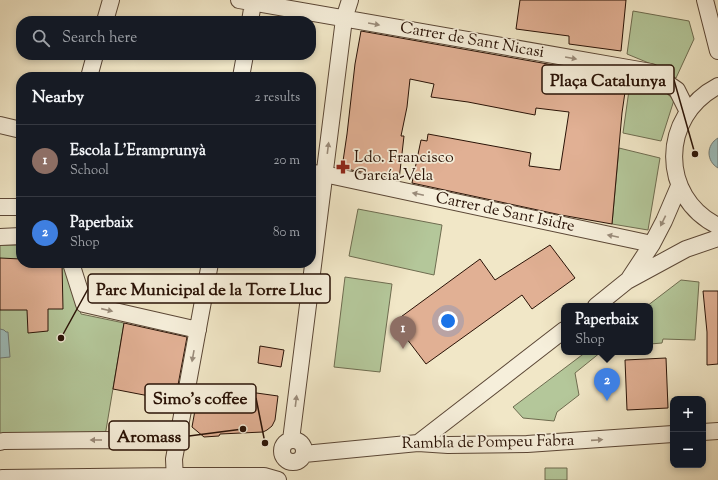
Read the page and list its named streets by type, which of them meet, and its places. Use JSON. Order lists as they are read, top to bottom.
{
  "streets": {
    "street": ["Carrer de Sant Nicasi", "Carrer de Sant Isidre", "Rambla de Pompeu Fabra"]
  },
  "one_way": ["Carrer de Sant Nicasi", "Carrer de Sant Isidre", "Rambla de Pompeu Fabra"],
  "places": {
    "other": [
      "Plaça Catalunya",
      "Parc Municipal de la Torre Lluc",
      "Aromass",
      "Simo's coffee"
    ],
    "pharmacy": ["Ldo. Francisco García-Vela"]
  },
  "page": {
    "search": "Search here",
    "heading": ["Nearby", "2 results"],
    "list": [
      {
        "mark": "1",
        "name": "Escola L'Eramprunyà",
        "note": "School",
        "value": "20 m"
      },
      {
        "mark": "2",
        "name": "Paperbaix",
        "note": "Shop",
        "value": "80 m"
      }
    ],
    "popup": ["Paperbaix", "Shop"],
    "pins": ["1", "2"],
    "map_buttons": ["+", "−"]
  }
}
